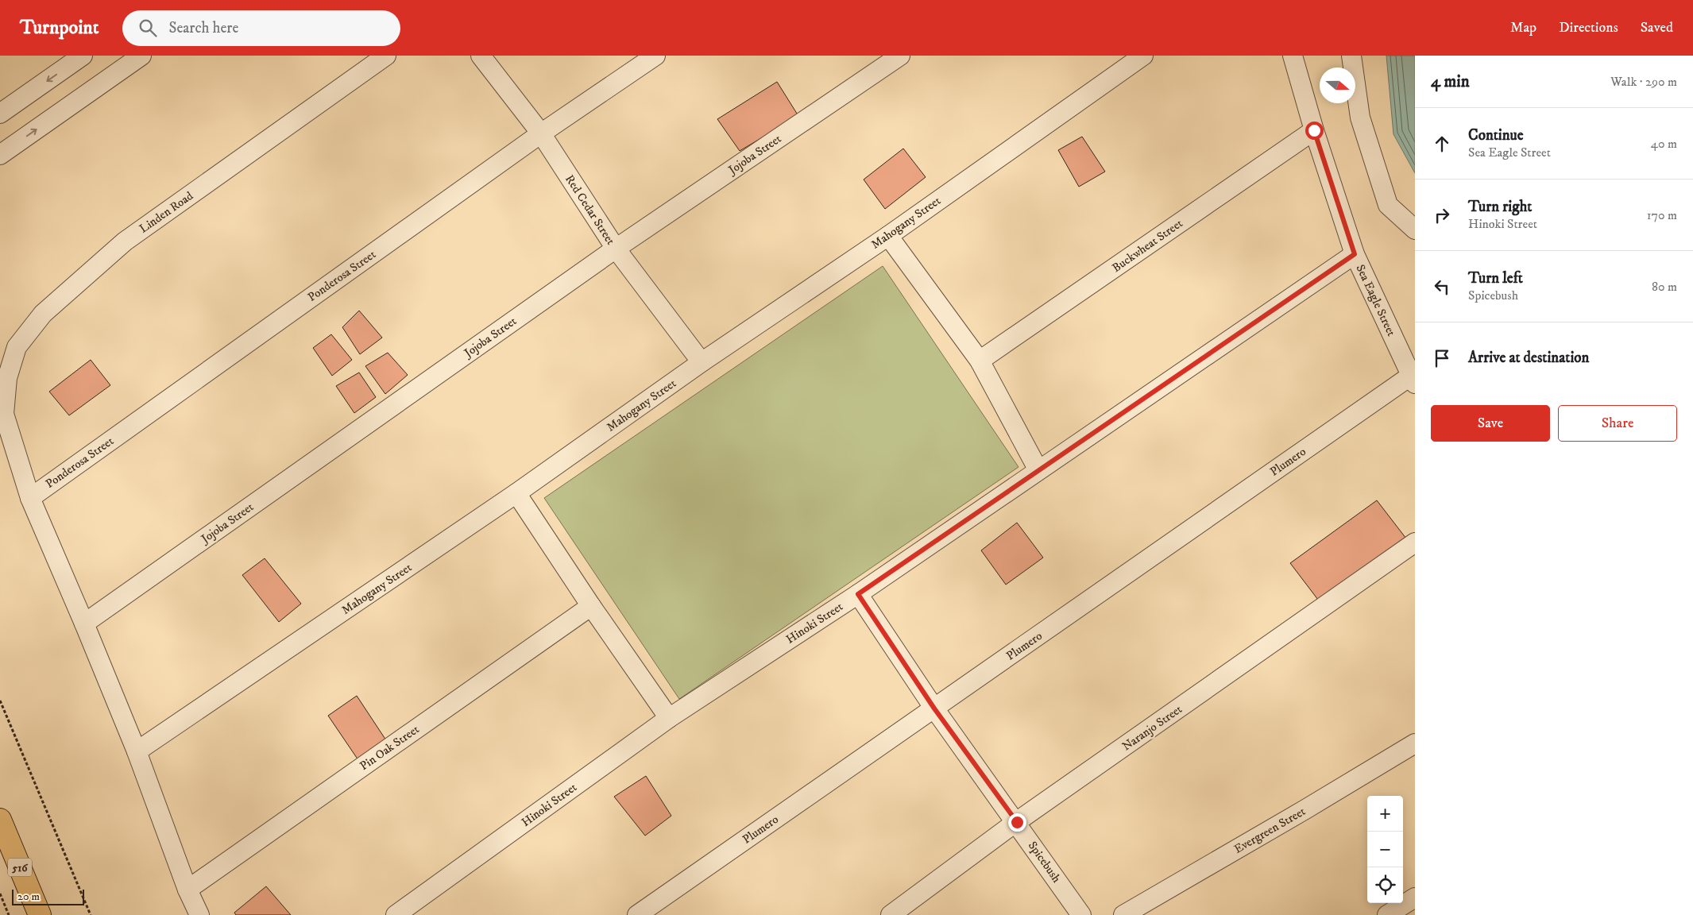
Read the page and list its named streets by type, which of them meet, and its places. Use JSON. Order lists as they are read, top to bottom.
{
  "streets": {
    "highway": ["516"],
    "street": [
      "Jojoba Street",
      "Red Cedar Street",
      "Linden Road",
      "Mahogany Street",
      "Buckwheat Street",
      "Ponderosa Street",
      "Sea Eagle Street",
      "Plumero",
      "Hinoki Street",
      "Naranjo Street",
      "Pin Oak Street",
      "Evergreen Street",
      "Spicebush"
    ]
  },
  "crossings": [
    ["Jojoba Street", "Red Cedar Street"],
    ["Red Cedar Street", "Mahogany Street"],
    ["Red Cedar Street", "Ponderosa Street"],
    ["Linden Road", "Ponderosa Street"],
    ["Buckwheat Street", "Sea Eagle Street"],
    ["Sea Eagle Street", "Plumero"],
    ["Sea Eagle Street", "Hinoki Street"],
    ["Plumero", "Spicebush"],
    ["Hinoki Street", "Spicebush"],
    ["Naranjo Street", "Spicebush"]
  ],
  "scale_bar": "20 m",
  "north": "right",
  "page": {
    "header": "Turnpoint",
    "search": "Search here",
    "nav": ["Map", "Directions", "Saved"],
    "heading": ["4 min", "Walk · 290 m"],
    "list": [
      ["Continue", "Sea Eagle Street", "40 m"],
      ["Turn right", "Hinoki Street", "170 m"],
      ["Turn left", "Spicebush", "80 m"],
      "Arrive at destination"
    ],
    "buttons": ["Save", "Share"],
    "map_buttons": ["+", "−"],
    "scale": "20 m"
  }
}
